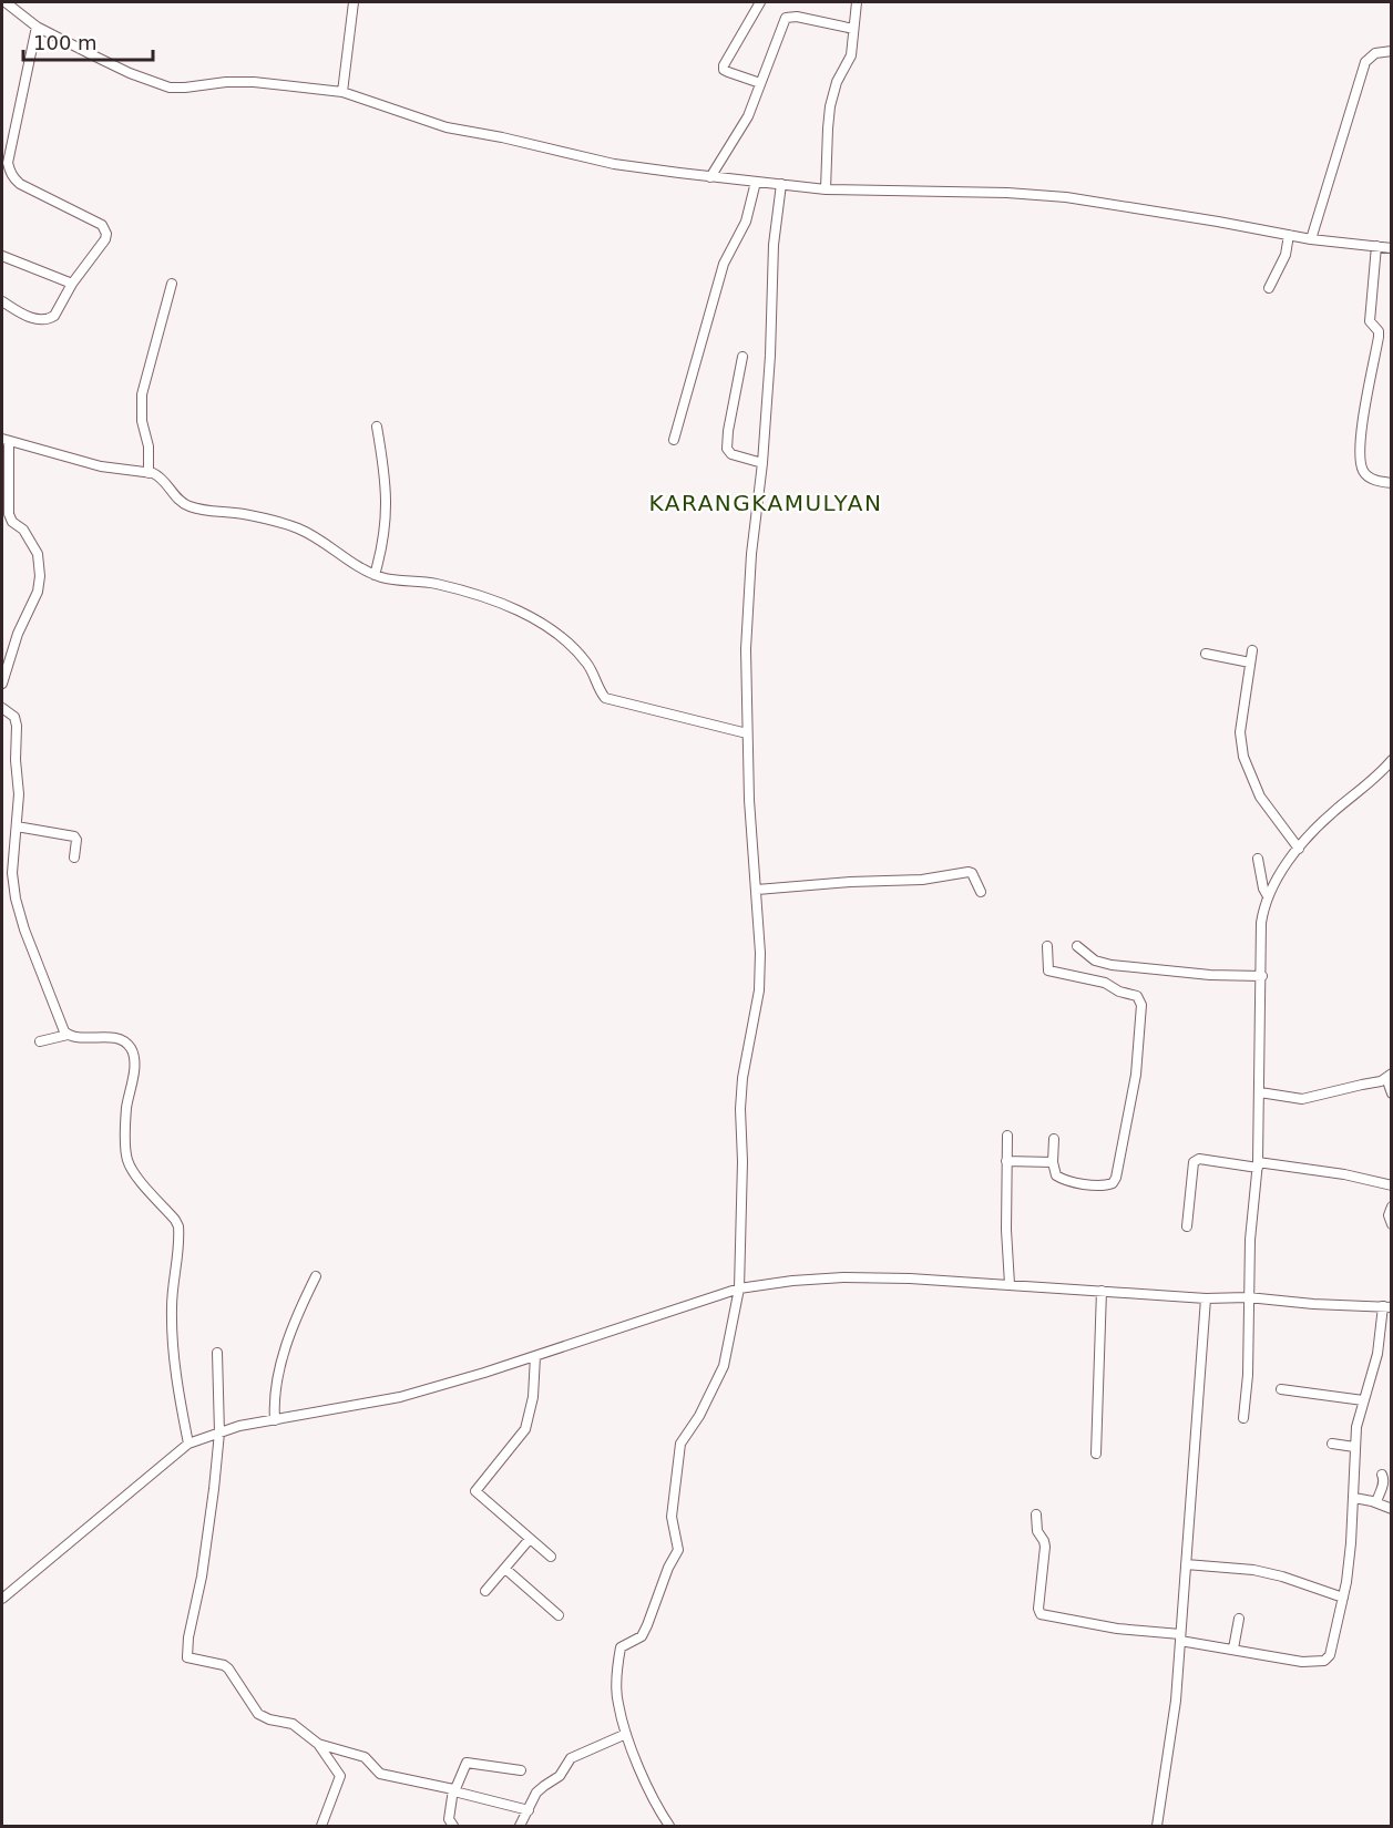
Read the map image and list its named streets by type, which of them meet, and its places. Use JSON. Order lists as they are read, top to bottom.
{
  "districts": ["KARANGKAMULYAN"],
  "scale_bar": "100 m"
}
